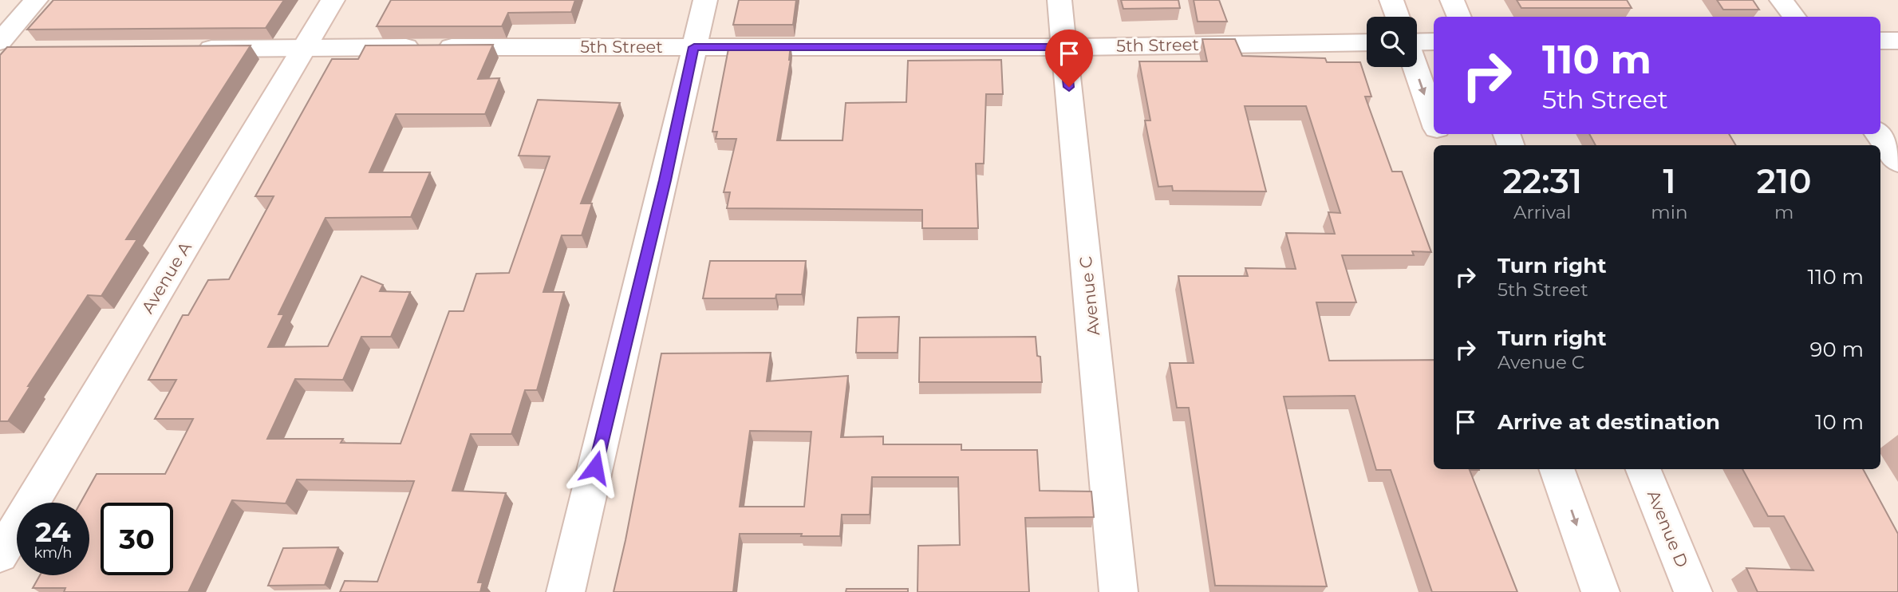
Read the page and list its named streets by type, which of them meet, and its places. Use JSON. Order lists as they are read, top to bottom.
{
  "streets": {
    "street": [
      "5th Street",
      "Avenue A",
      "Avenue C",
      "Avenue D"
    ]
  },
  "crossings": [
    ["5th Street", "Avenue A"],
    ["5th Street", "Avenue C"]
  ],
  "page": {
    "turn": ["110 m", "5th Street"],
    "eta": [
      "22:31",
      "Arrival",
      "1",
      "min",
      "210",
      "m"
    ],
    "list": [
      {
        "name": "Turn right",
        "note": "5th Street",
        "value": "110 m"
      },
      {
        "name": "Turn right",
        "note": "Avenue C",
        "value": "90 m"
      },
      {
        "name": "Arrive at destination",
        "value": "10 m"
      }
    ],
    "speed": "24 km/h",
    "limit": "30"
  }
}
